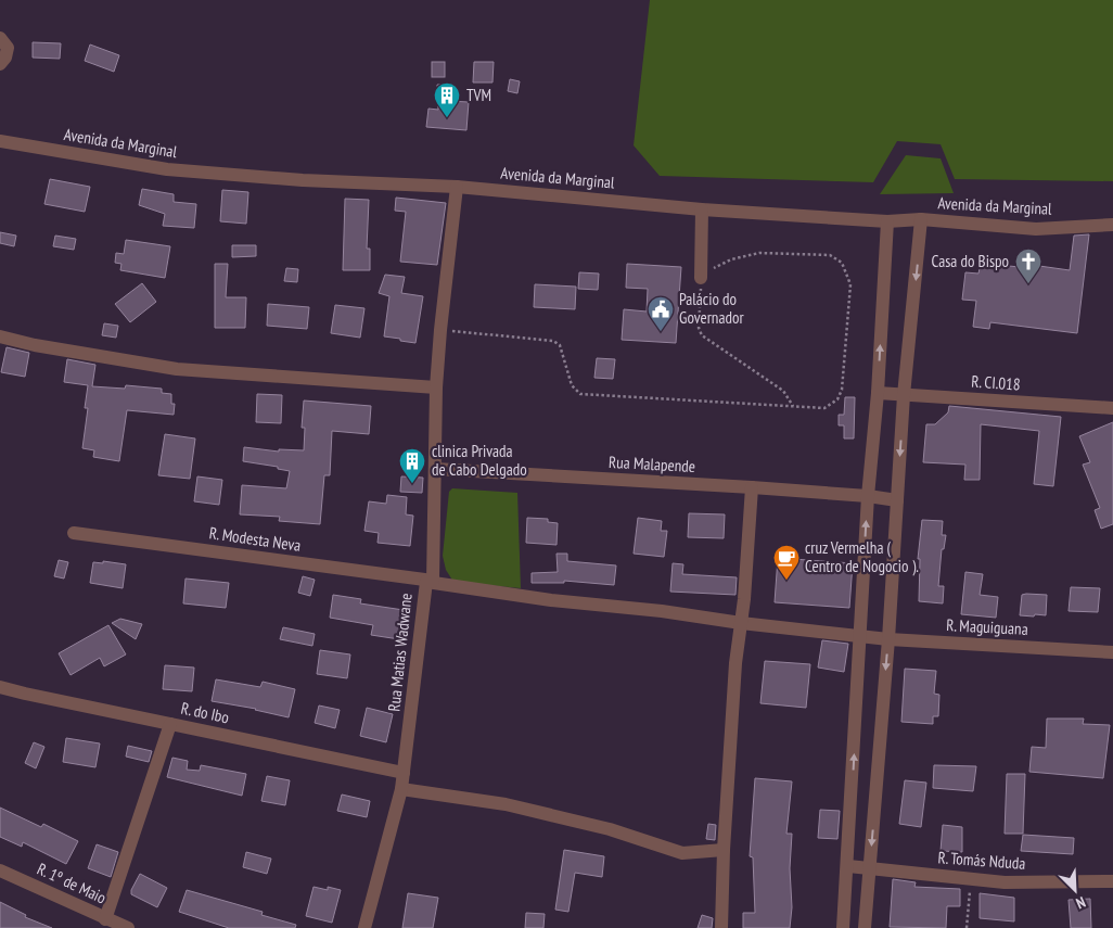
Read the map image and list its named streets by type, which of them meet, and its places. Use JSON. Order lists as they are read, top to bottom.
{
  "streets": {
    "street": [
      "Avenida da Marginal",
      "R. CI.018",
      "Rua Malapende",
      "R. Modesta Neva",
      "R. Maguiguana",
      "Rua Matias Wadwane",
      "R. do Ibo",
      "R. Tomás Nduda",
      "R. 1º de Maio"
    ]
  },
  "crossings": [
    ["Avenida da Marginal", "Rua Matias Wadwane"],
    ["Rua Malapende", "Rua Matias Wadwane"],
    ["R. Modesta Neva", "R. Maguiguana"],
    ["R. Modesta Neva", "Rua Matias Wadwane"],
    ["Rua Matias Wadwane", "R. do Ibo"]
  ],
  "places": {
    "building": ["TVM", "clinica Privada de Cabo Delgado"],
    "church": ["Casa do Bispo"],
    "public building": ["Palácio do Governador"],
    "cafe": ["cruz Vermelha ( Centro de Nogocio )."]
  },
  "north": "bottom right"
}
